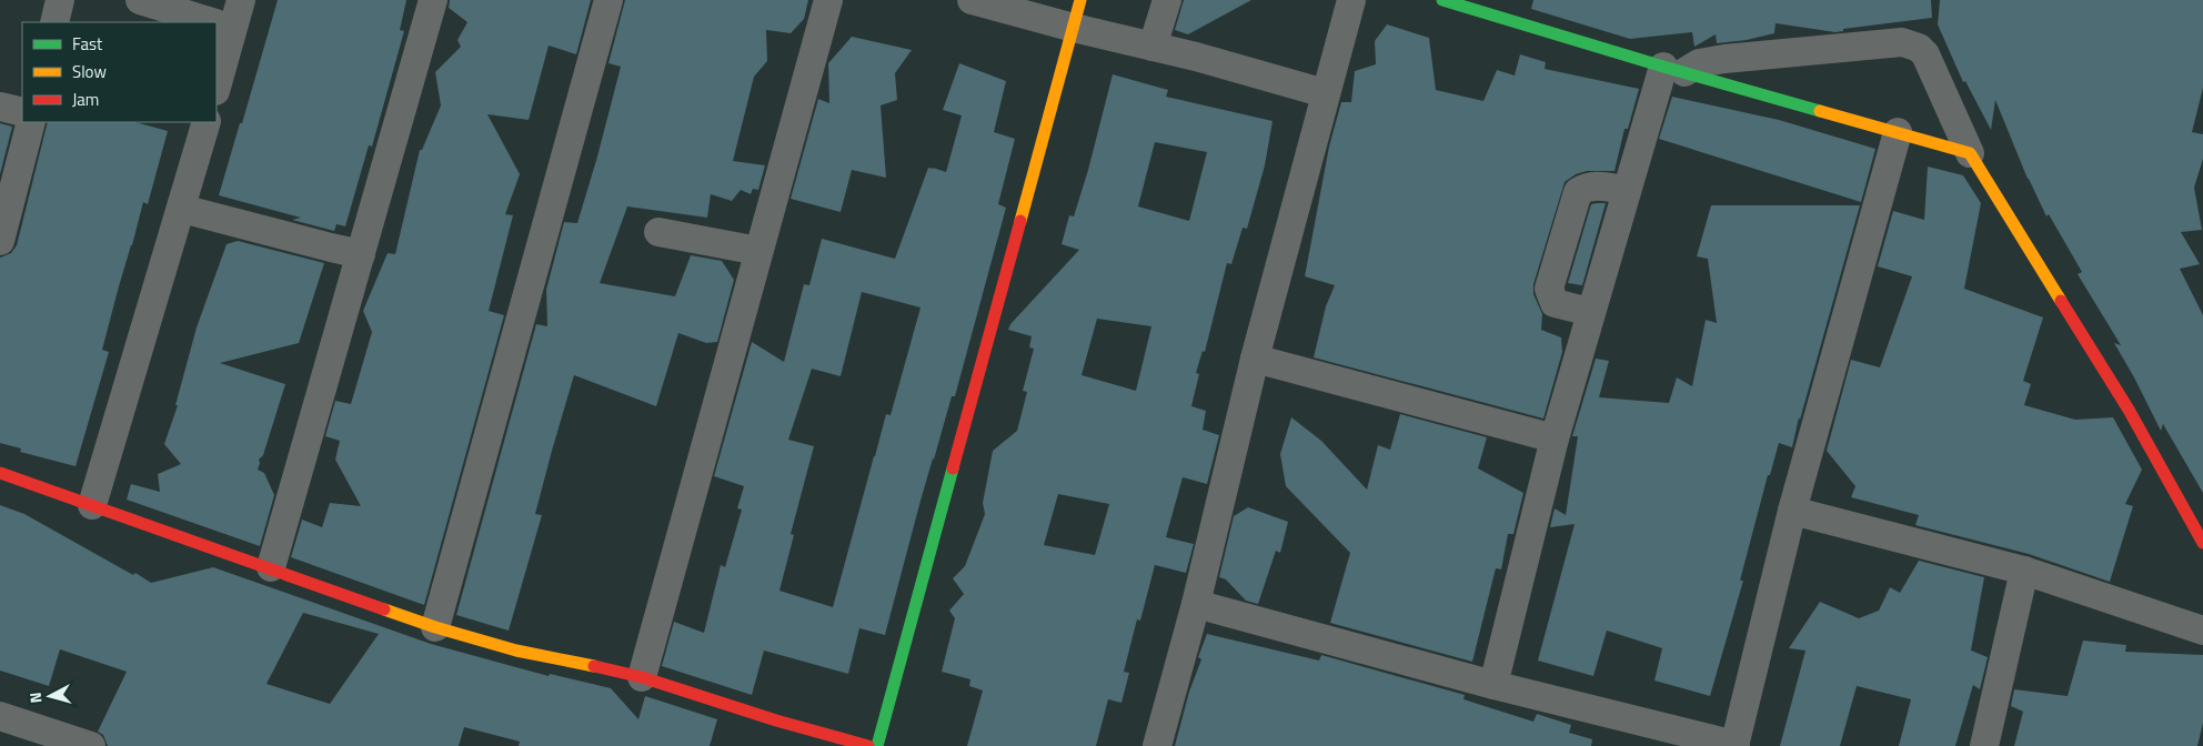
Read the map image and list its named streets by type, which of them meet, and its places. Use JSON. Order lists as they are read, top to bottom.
{
  "legend": ["Fast", "Slow", "Jam"],
  "north": "left"
}
